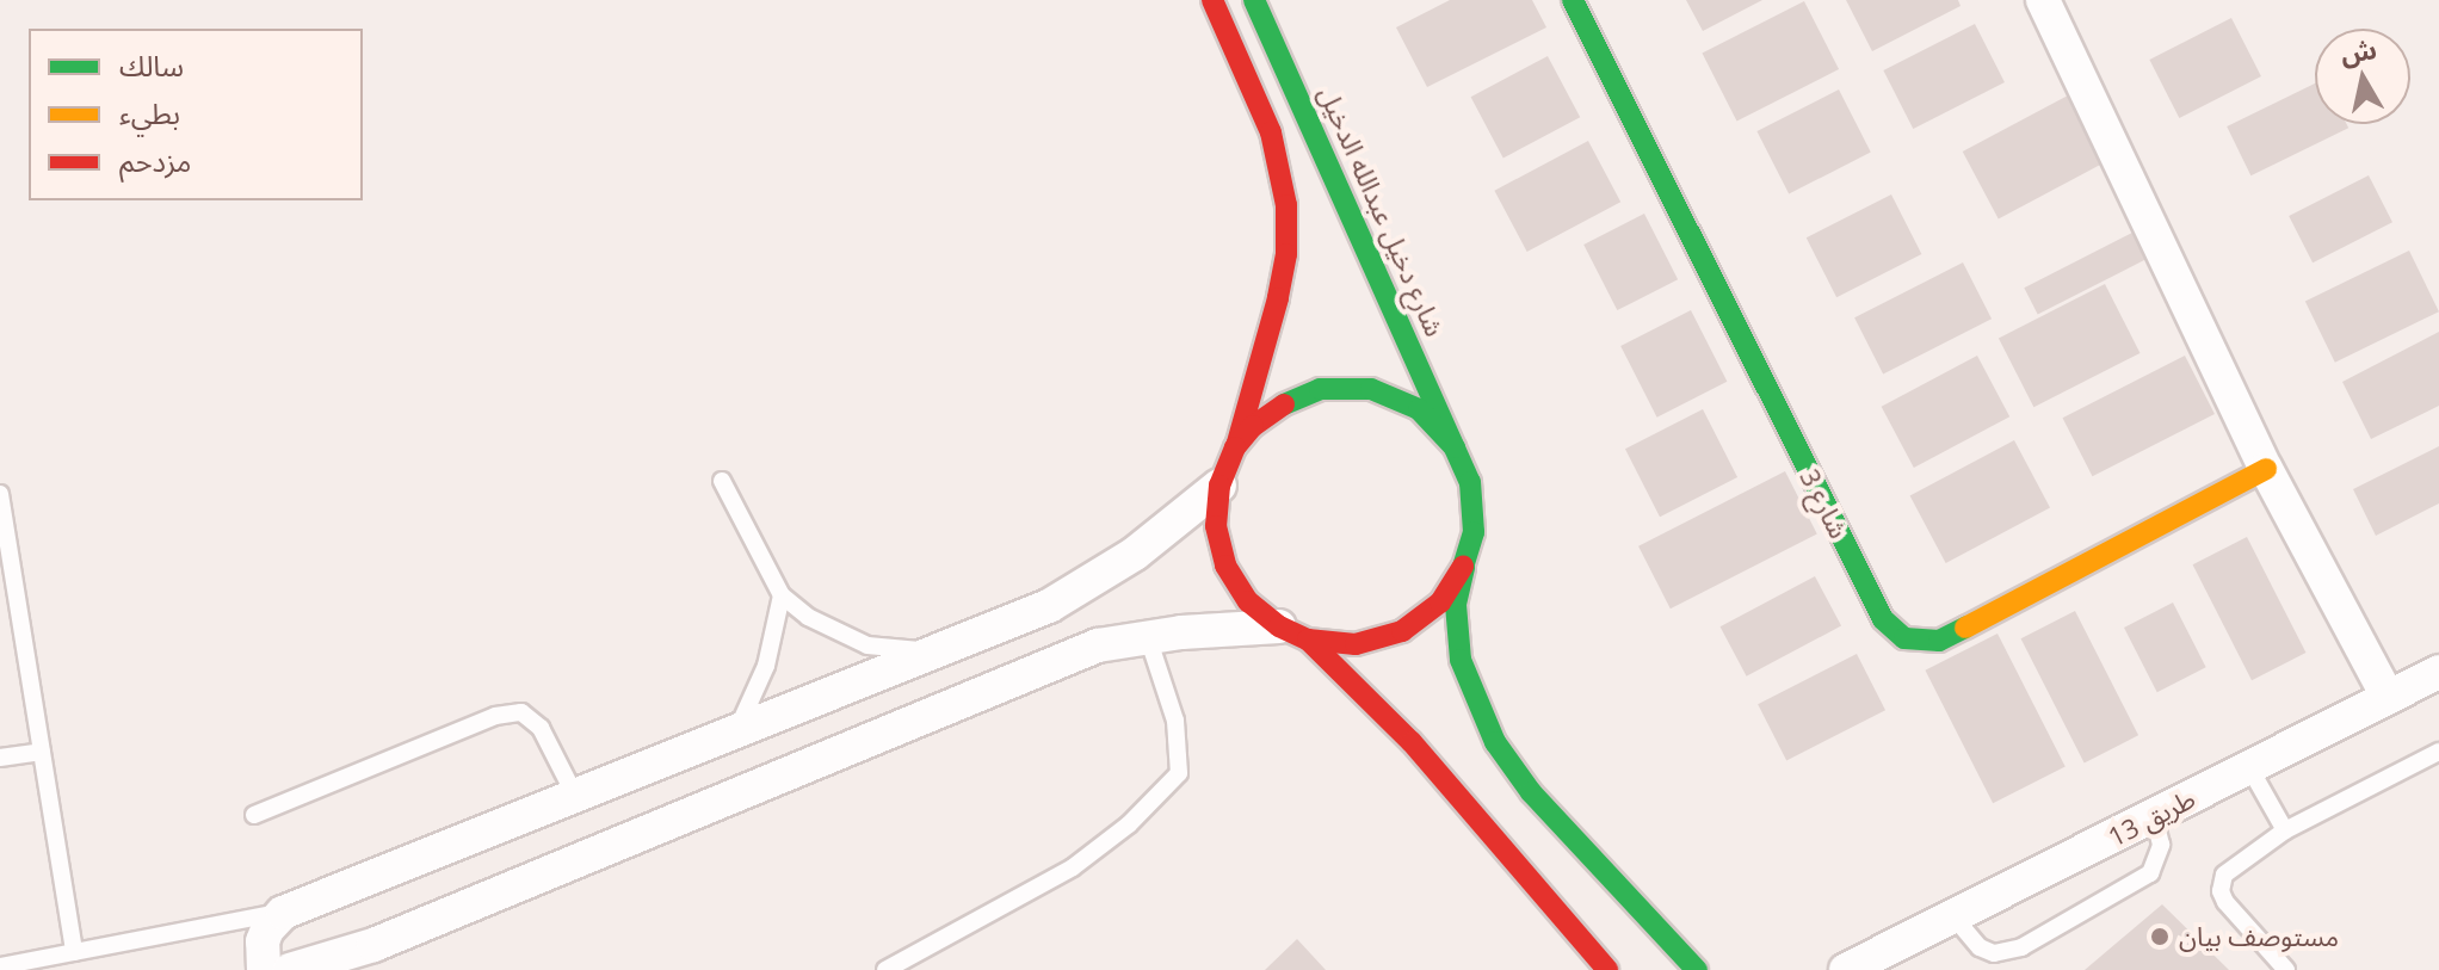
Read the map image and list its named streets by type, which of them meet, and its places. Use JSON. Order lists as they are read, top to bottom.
{
  "streets": {
    "street": ["شارع دخيل عبدالله الدخيل", "شارع 3", "طريق 13"]
  },
  "places": ["مستوصف بيان"],
  "legend": ["سالك", "بطيء", "مزدحم"],
  "north": "top"
}
